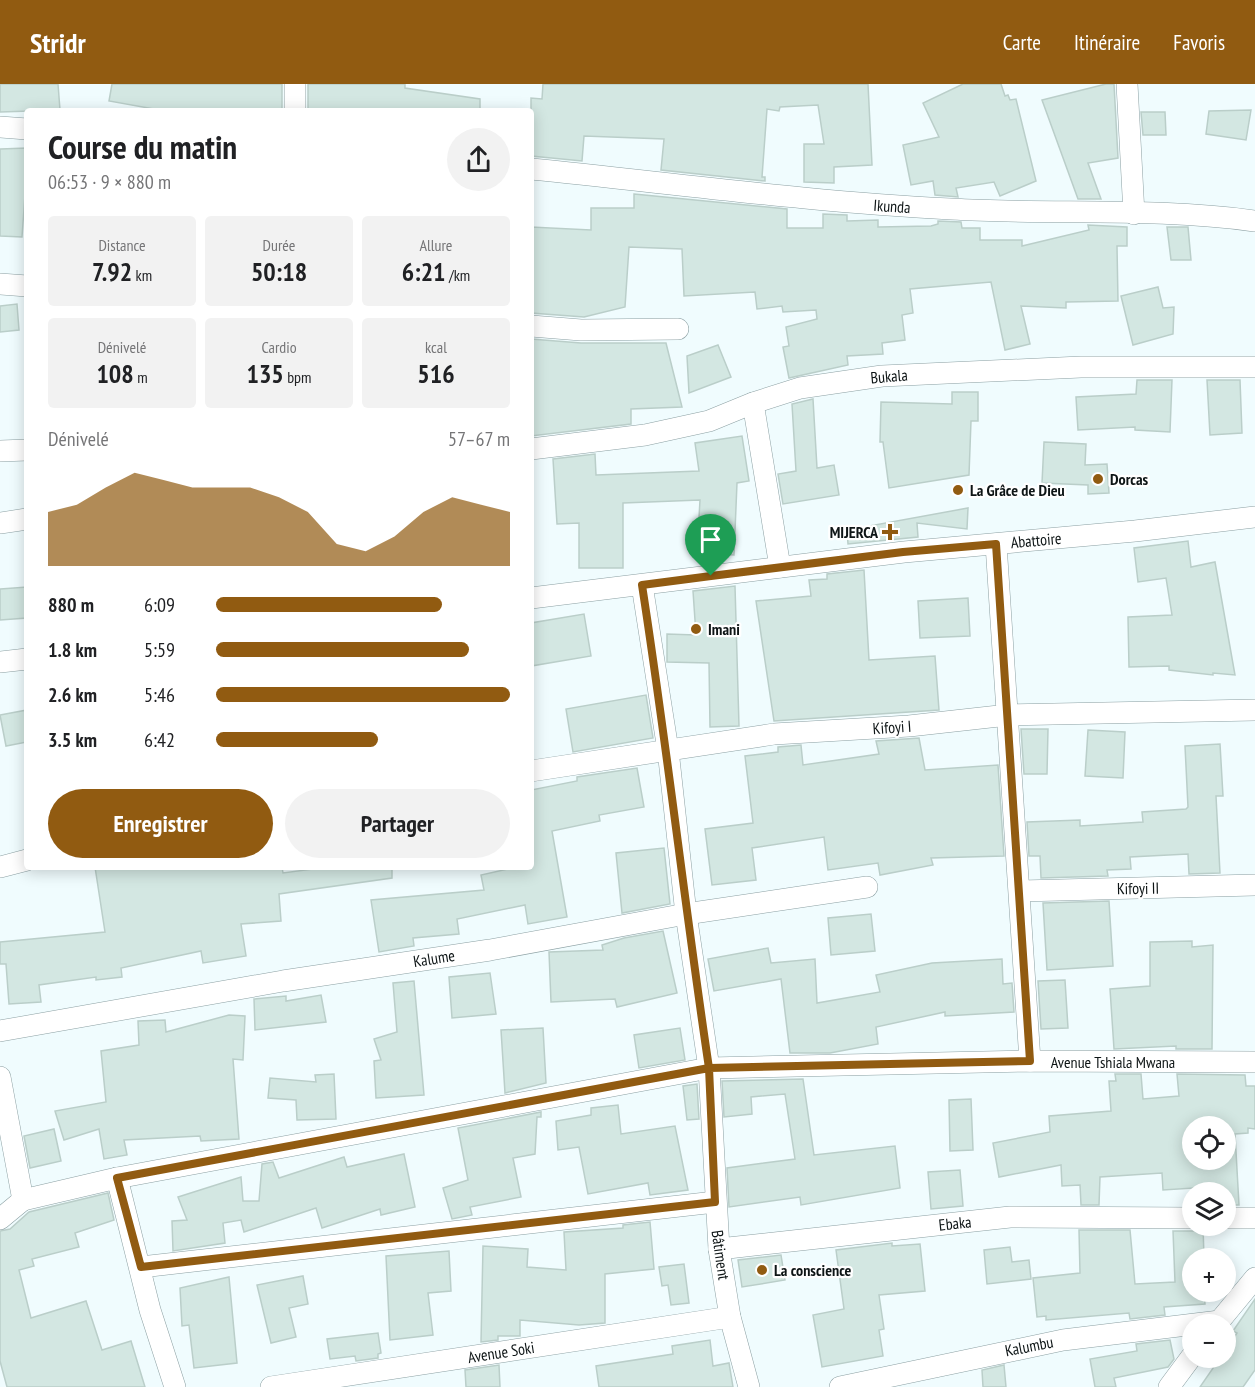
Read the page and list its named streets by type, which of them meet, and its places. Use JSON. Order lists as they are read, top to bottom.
{
  "streets": {
    "street": [
      "Ikunda",
      "Bukala",
      "Abattoire",
      "Kifoyi I",
      "Kifoyi II",
      "Kalume",
      "Avenue Tshiala Mwana",
      "Ebaka",
      "Bâtiment",
      "Kalumbu",
      "Avenue Soki"
    ]
  },
  "crossings": [
    ["Abattoire", "Bâtiment"],
    ["Kifoyi I", "Bâtiment"],
    ["Kalume", "Bâtiment"],
    ["Avenue Tshiala Mwana", "Bâtiment"],
    ["Ebaka", "Bâtiment"],
    ["Bâtiment", "Avenue Soki"]
  ],
  "places": {
    "other": [
      "Dorcas",
      "La Grâce de Dieu",
      "Imani",
      "La conscience"
    ],
    "health": ["MIJERCA"]
  },
  "page": {
    "header": "Stridr",
    "nav": ["Carte", "Itinéraire", "Favoris"],
    "heading": ["Course du matin", "06:53 · 9 × 880 m"],
    "stats": [
      ["Distance", "7.92 km"],
      ["Durée", "50:18"],
      ["Allure", "6:21 /km"],
      ["Dénivelé", "108 m"],
      ["Cardio", "135 bpm"],
      ["kcal", "516"]
    ],
    "chart": ["Dénivelé", "57–67 m"],
    "list": [
      {
        "name": "880 m",
        "note": "6:09"
      },
      {
        "name": "1.8 km",
        "note": "5:59"
      },
      {
        "name": "2.6 km",
        "note": "5:46"
      },
      {
        "name": "3.5 km",
        "note": "6:42"
      }
    ],
    "buttons": ["Enregistrer", "Partager"],
    "map_buttons": ["+", "−"]
  }
}
